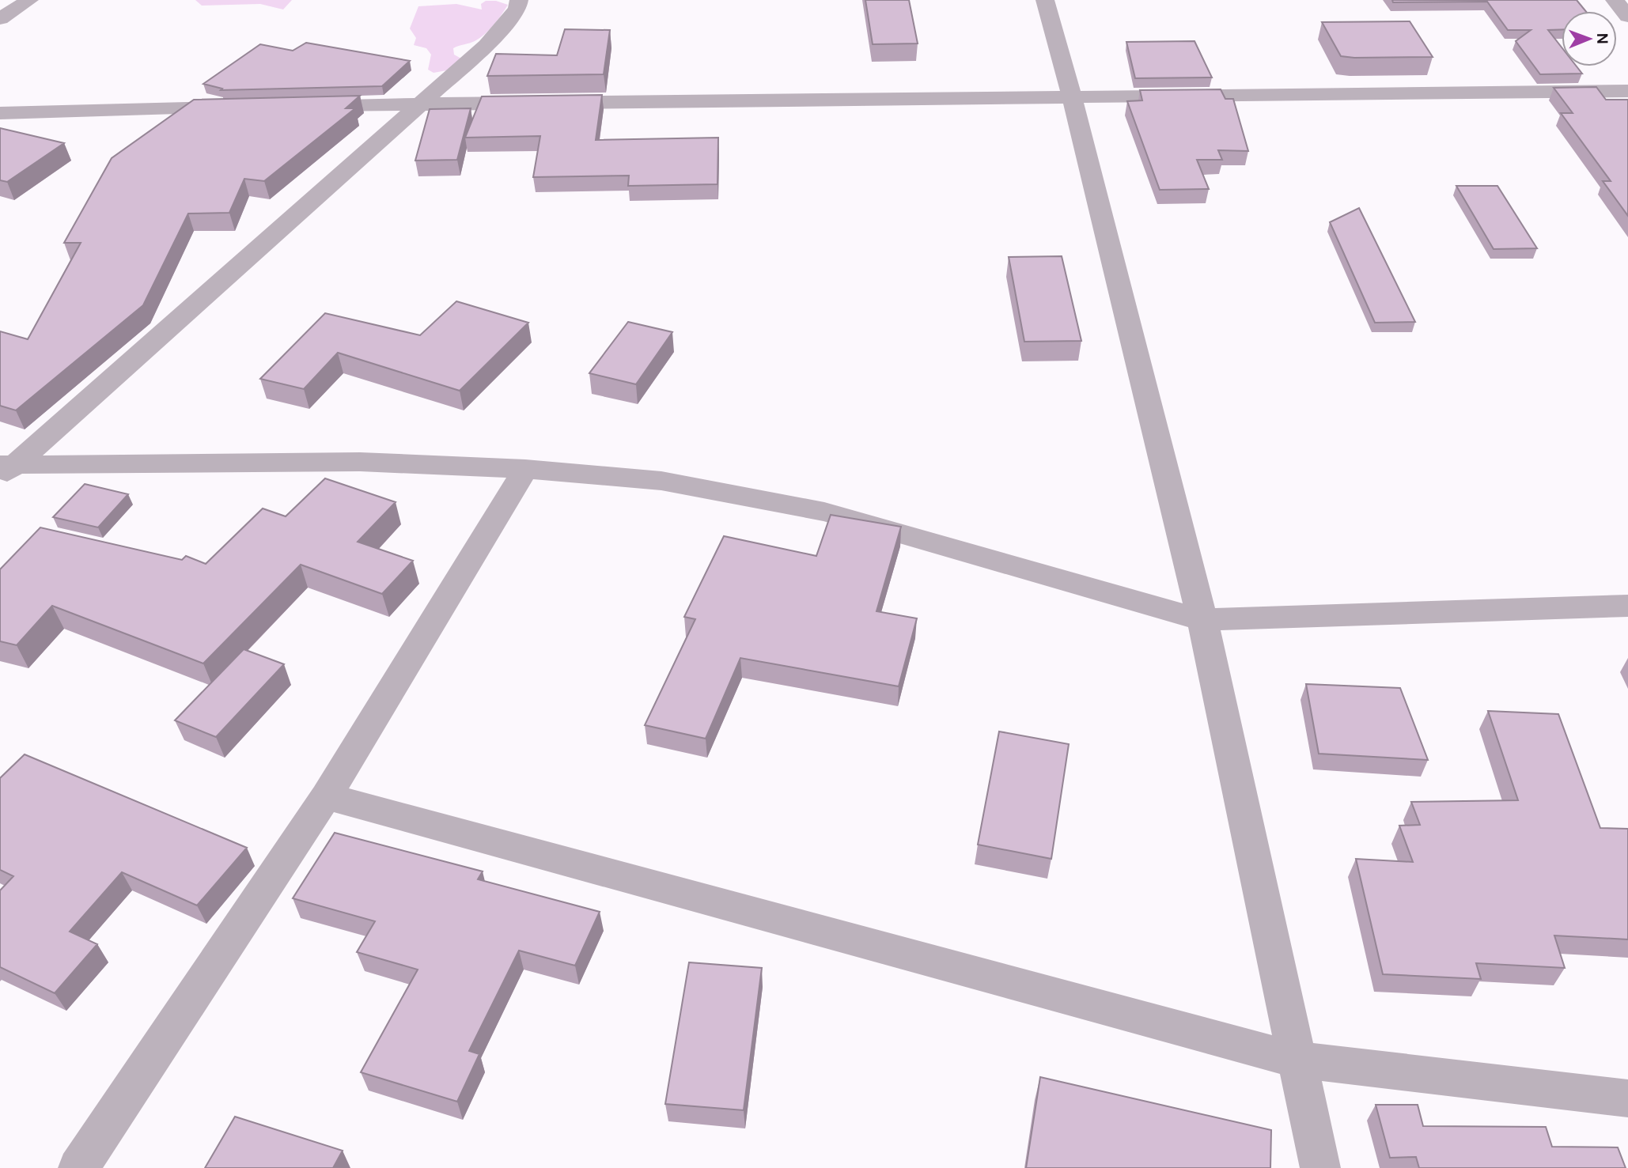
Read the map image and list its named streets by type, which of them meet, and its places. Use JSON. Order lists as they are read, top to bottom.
{
  "north": "right"
}
